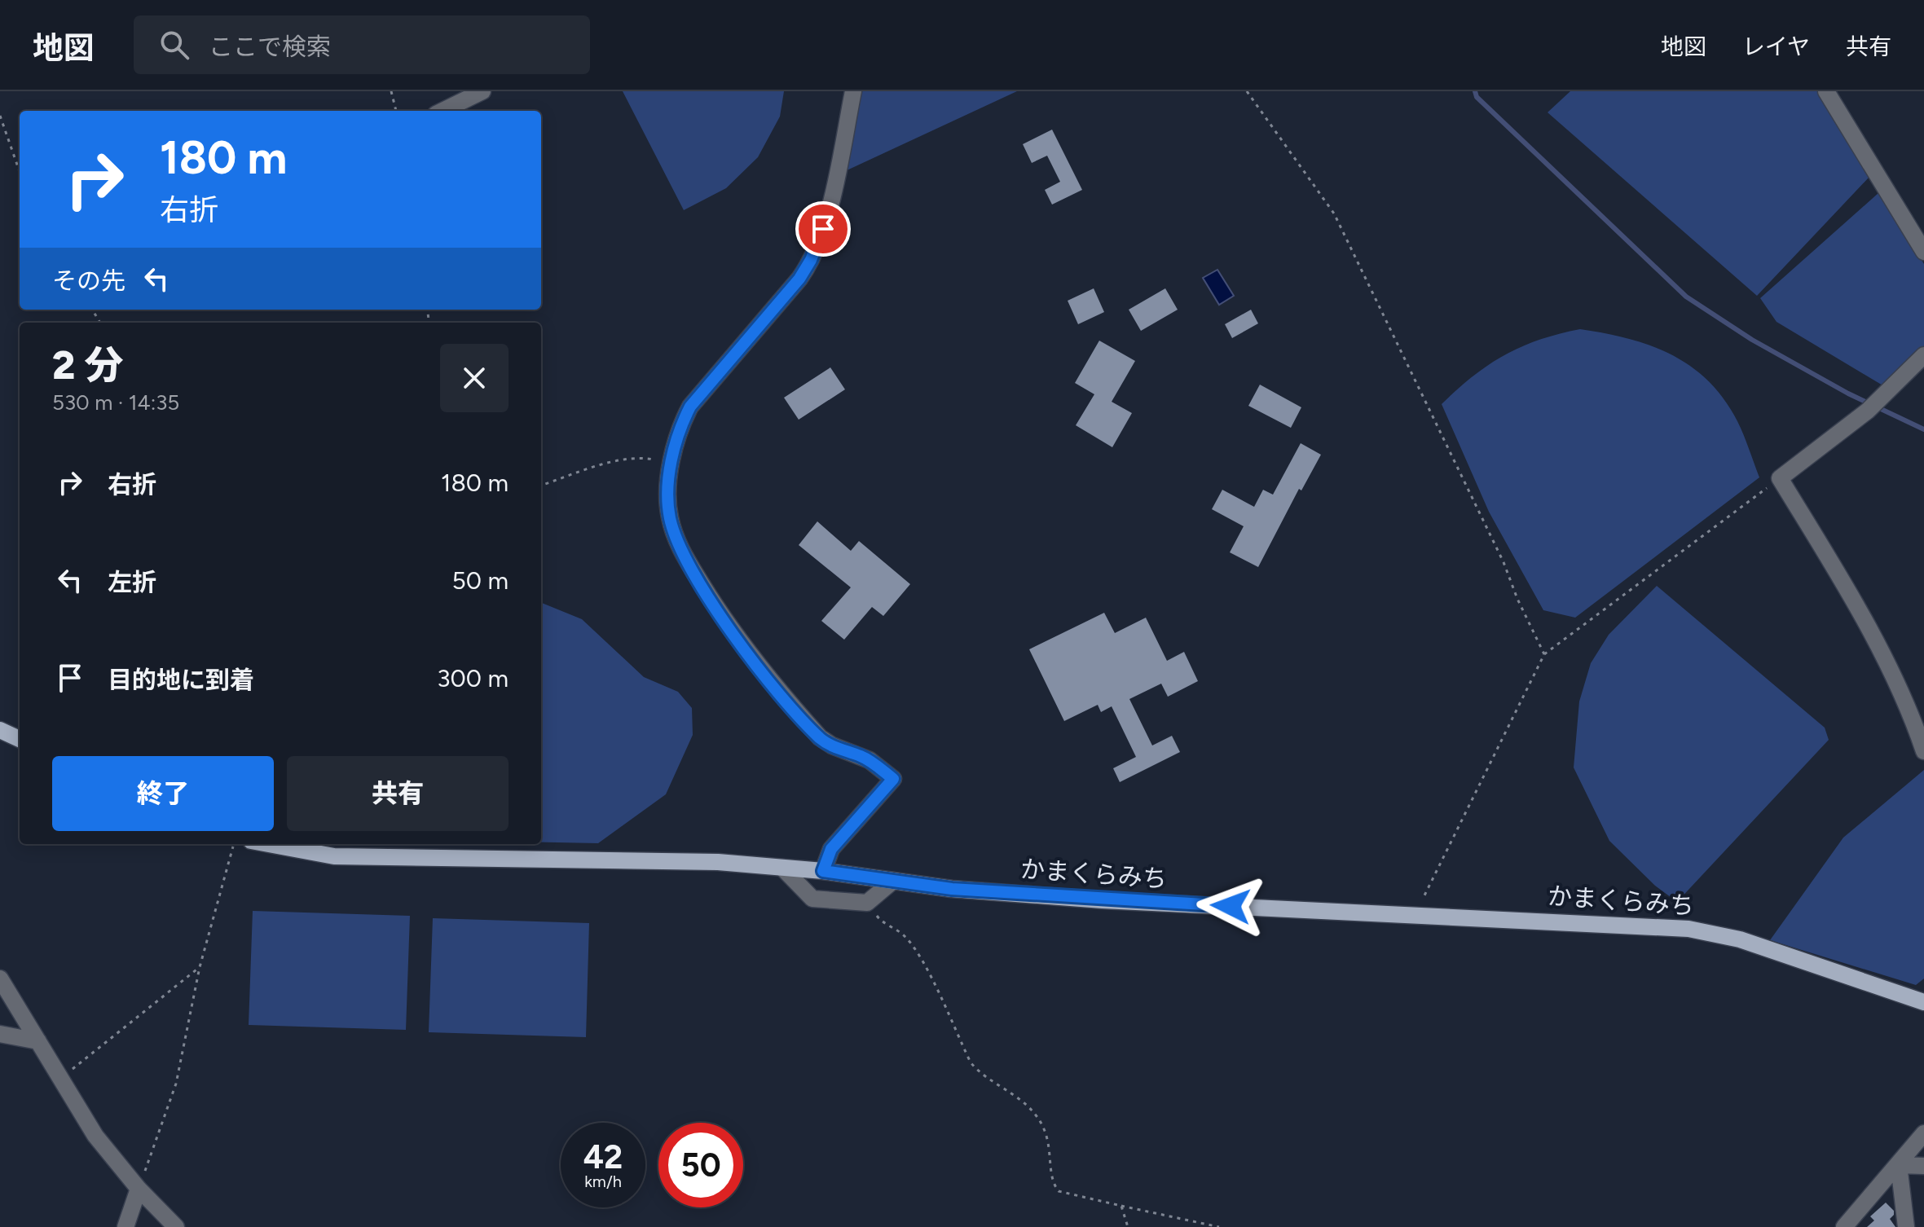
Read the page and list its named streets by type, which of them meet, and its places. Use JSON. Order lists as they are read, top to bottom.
{
  "streets": {
    "main road": ["かまくらみち"]
  },
  "page": {
    "header": "地図",
    "search": "ここで検索",
    "nav": ["地図", "レイヤ", "共有"],
    "turn": ["180 m", "右折"],
    "then": "その先",
    "heading": ["2 分", "530 m · 14:35"],
    "list": [
      {
        "name": "右折",
        "value": "180 m"
      },
      {
        "name": "左折",
        "value": "50 m"
      },
      {
        "name": "目的地に到着",
        "value": "300 m"
      }
    ],
    "buttons": ["終了", "共有"],
    "speed": "42 km/h",
    "limit": "50"
  }
}
